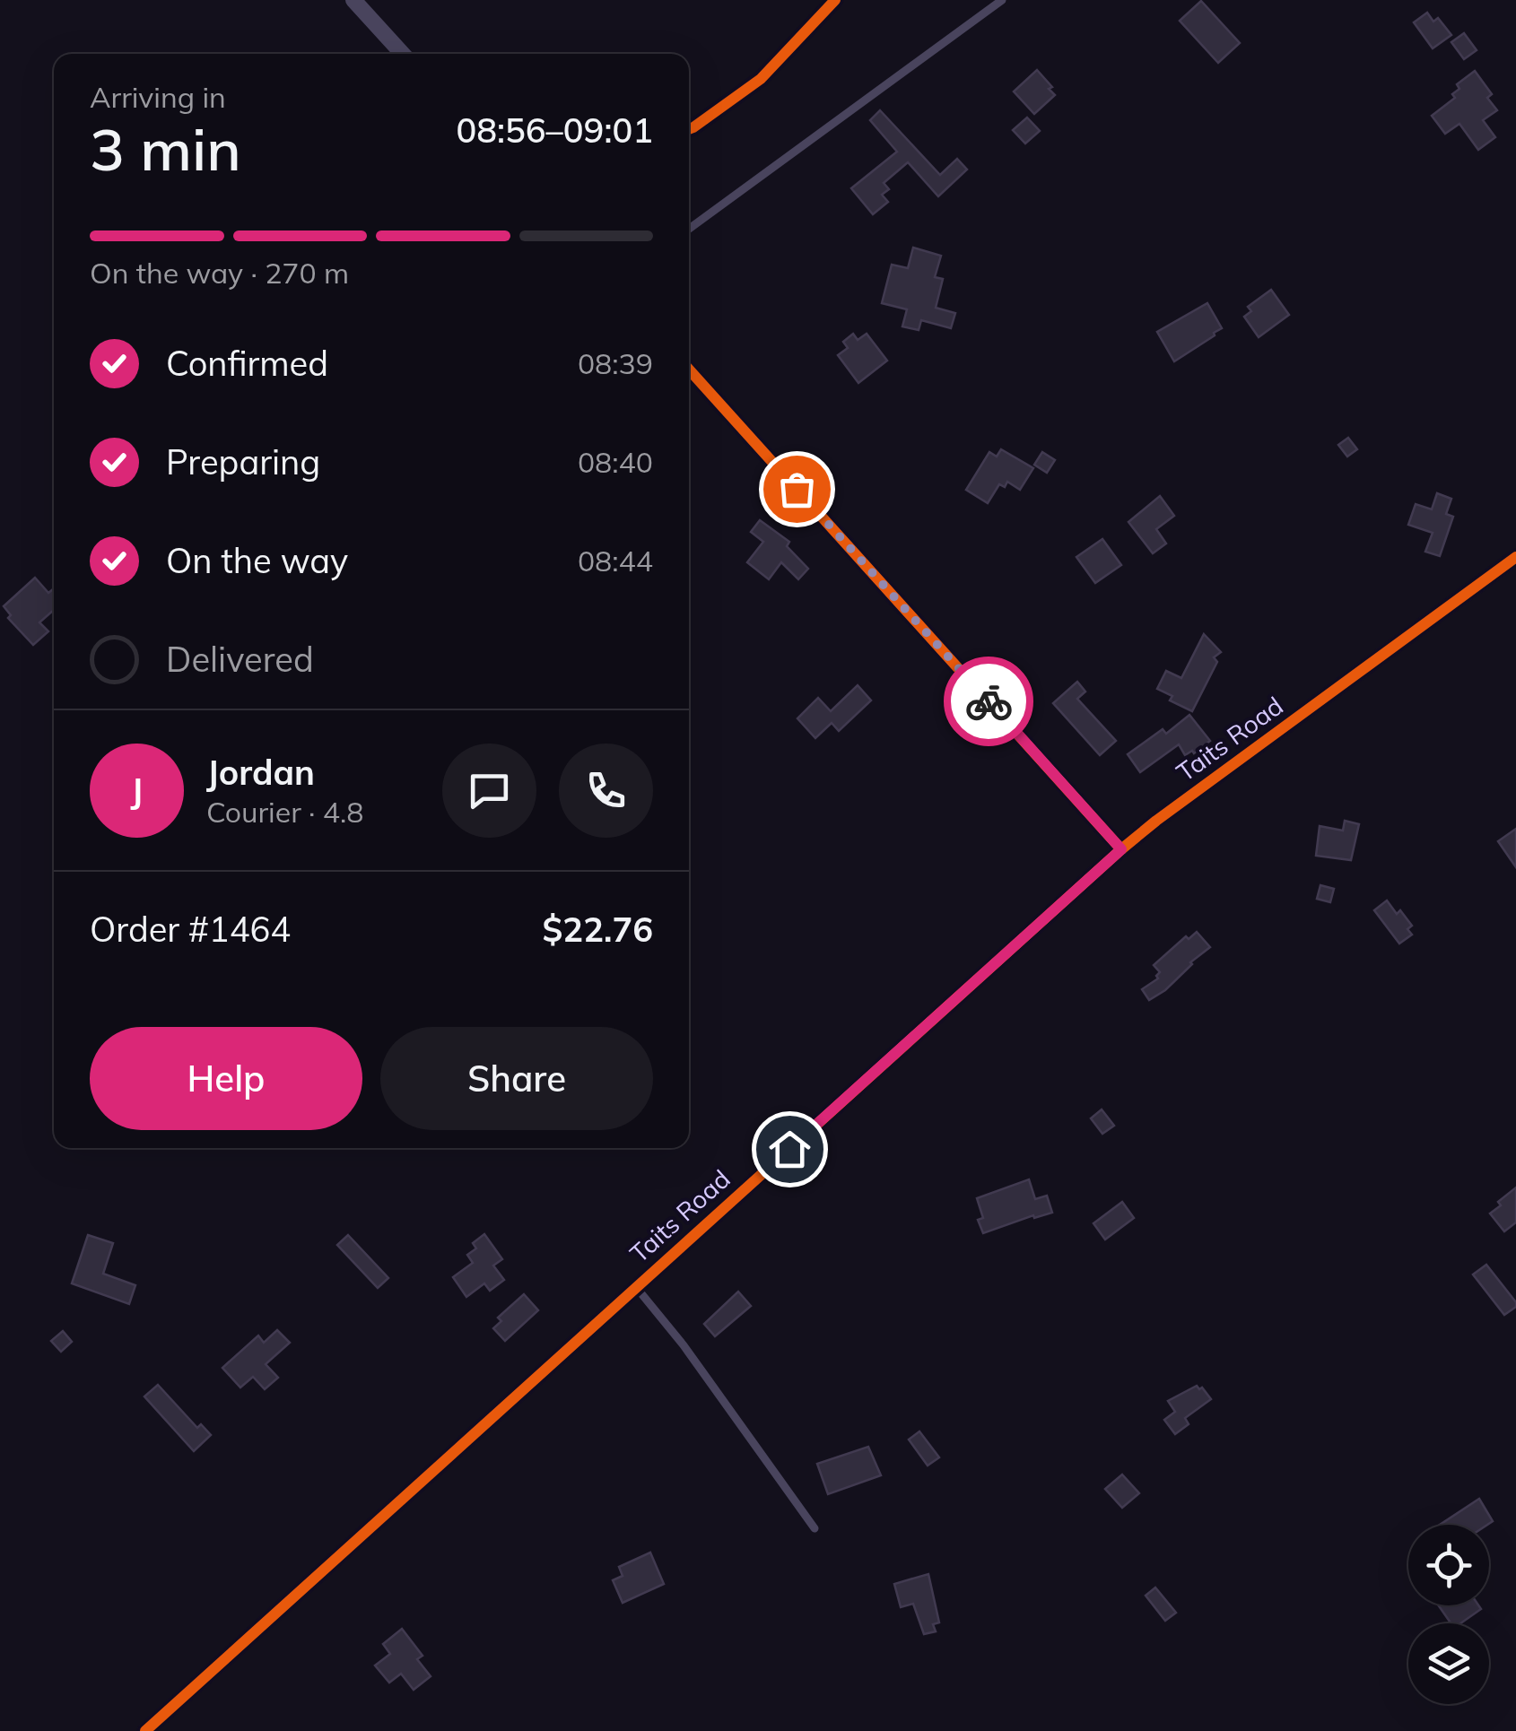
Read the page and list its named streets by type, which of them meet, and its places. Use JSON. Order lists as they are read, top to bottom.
{
  "streets": {
    "street": ["Taits Road"]
  },
  "page": {
    "heading": ["3 min", "Arriving in", "08:56–09:01"],
    "panel": [
      "Jordan",
      "Courier · 4.8",
      "Order #1464",
      "$22.76"
    ],
    "bar": "On the way · 270 m",
    "list": [
      ["Confirmed", "08:39"],
      ["Preparing", "08:40"],
      ["On the way", "08:44"],
      "Delivered"
    ],
    "round": "J",
    "buttons": ["Help", "Share"]
  }
}
